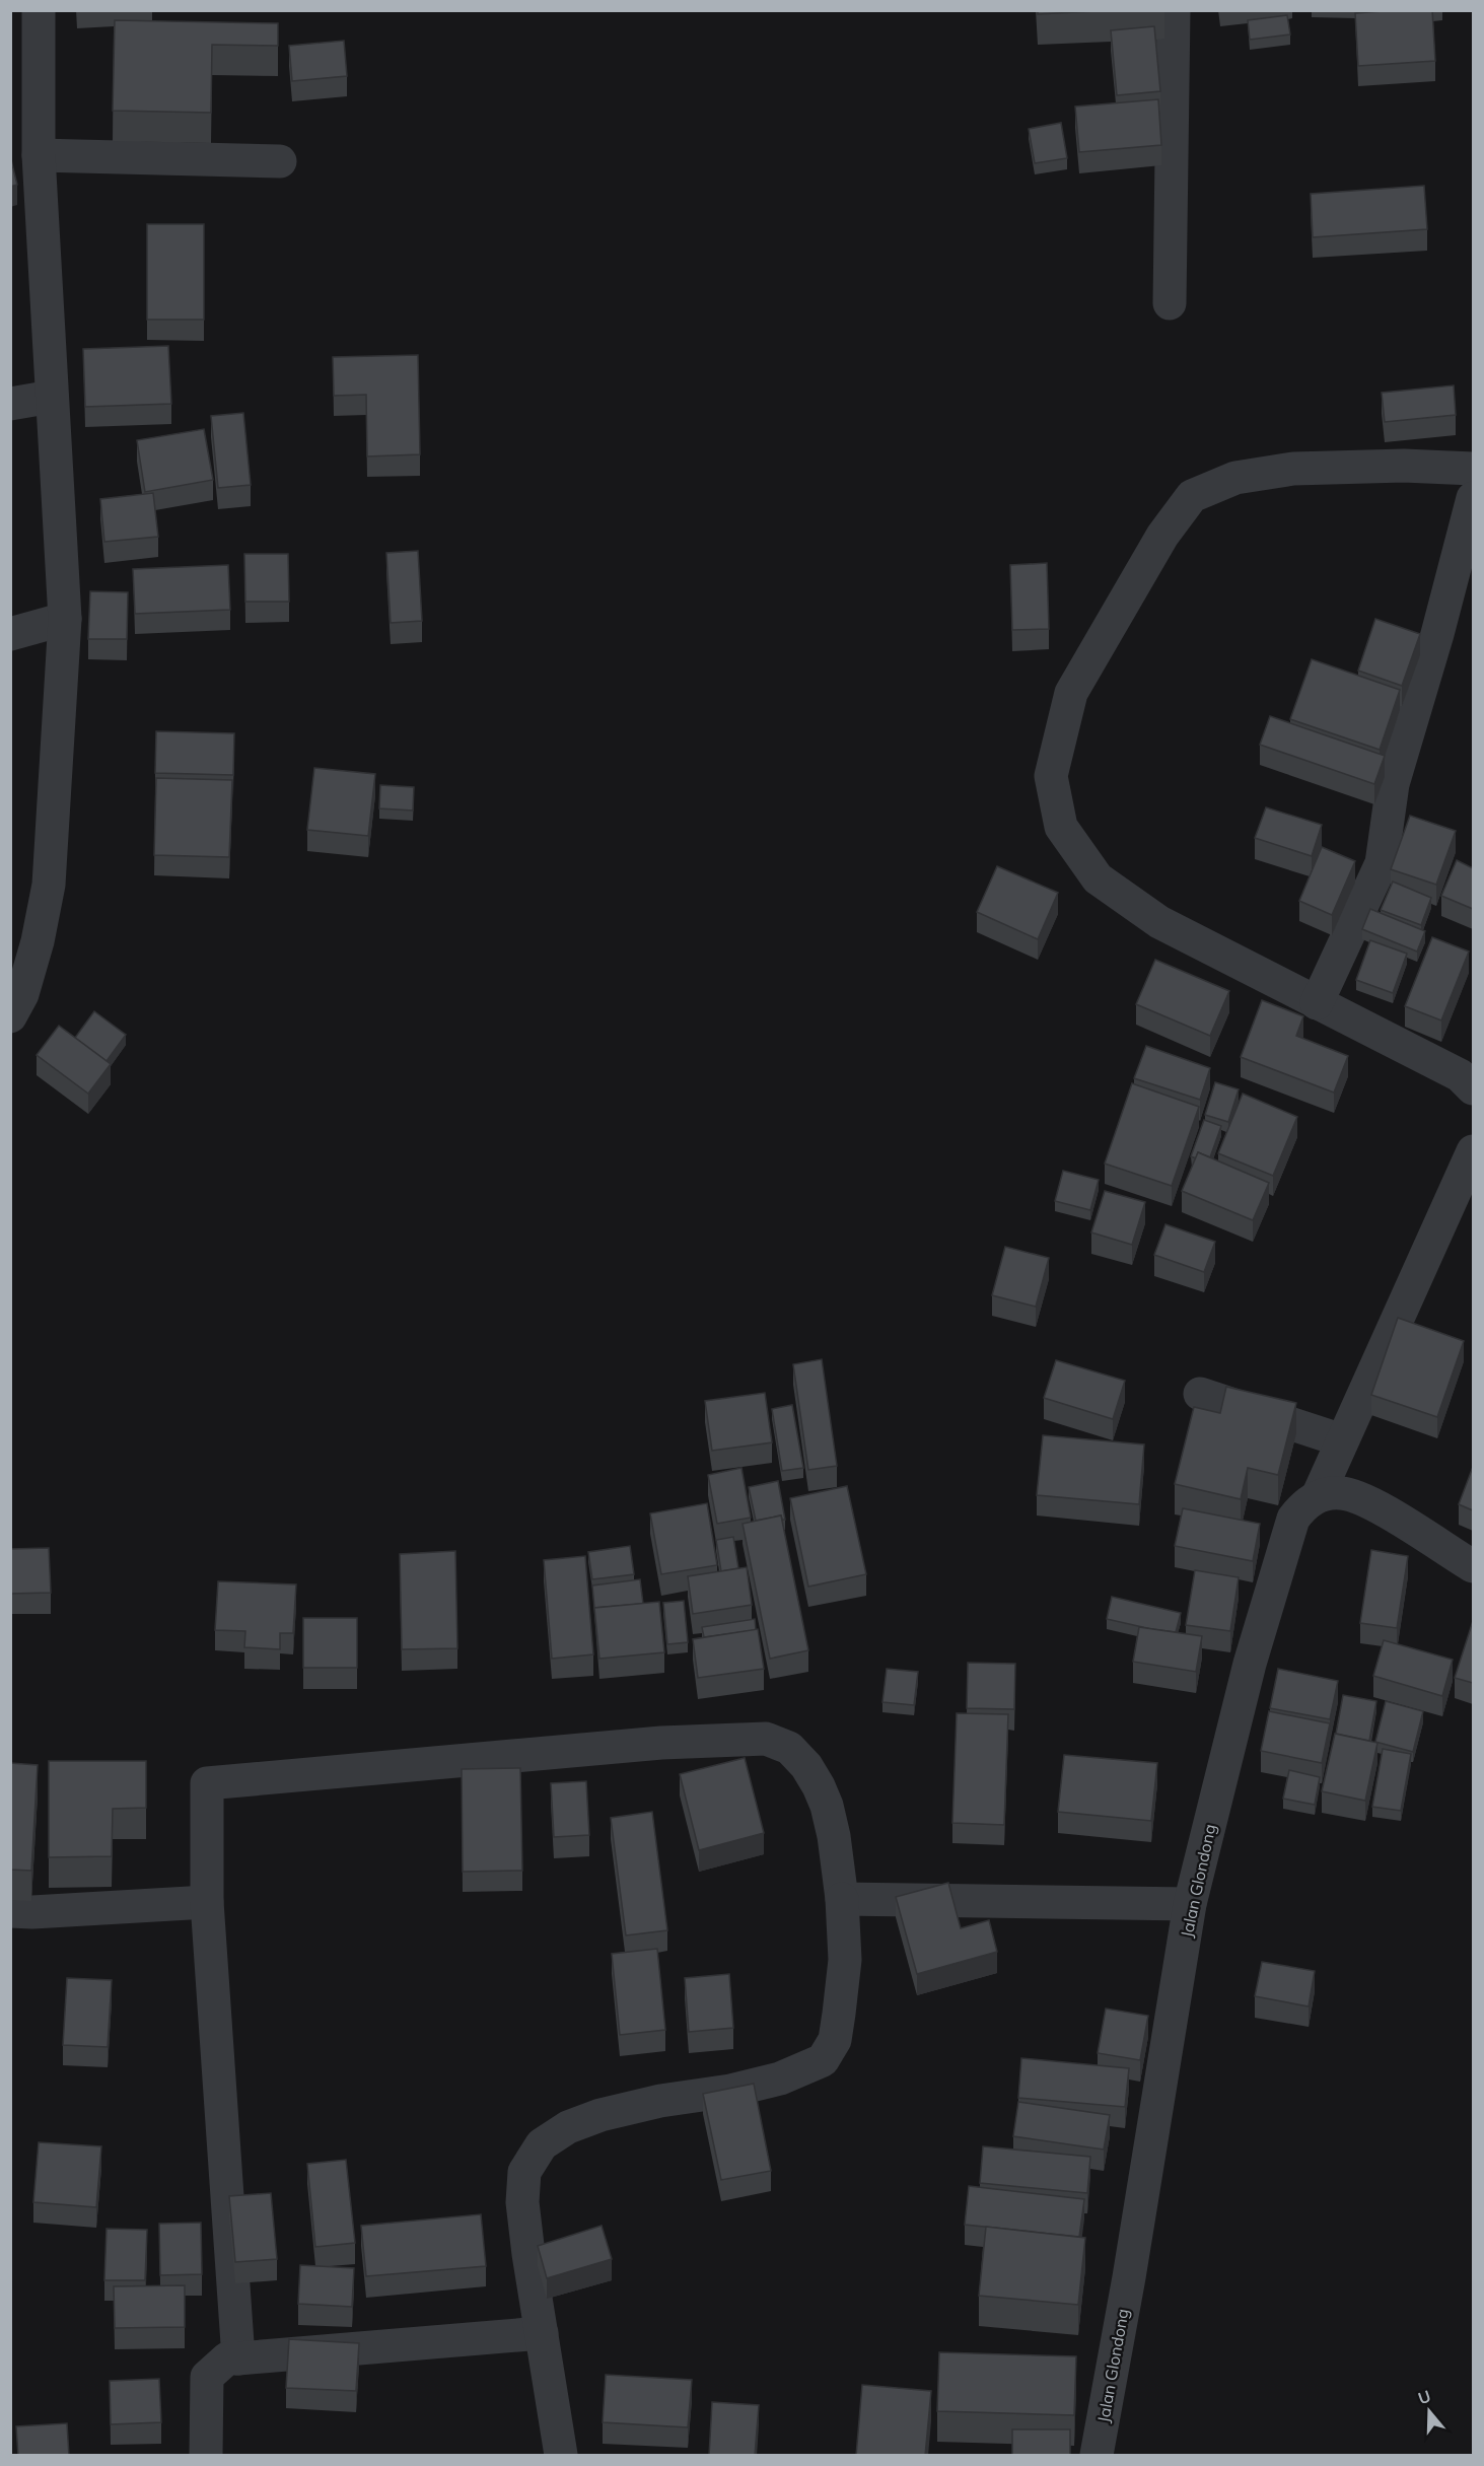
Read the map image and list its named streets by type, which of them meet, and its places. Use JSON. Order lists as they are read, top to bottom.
{
  "streets": {
    "street": ["Jalan Glondong"]
  },
  "north": "top"
}
